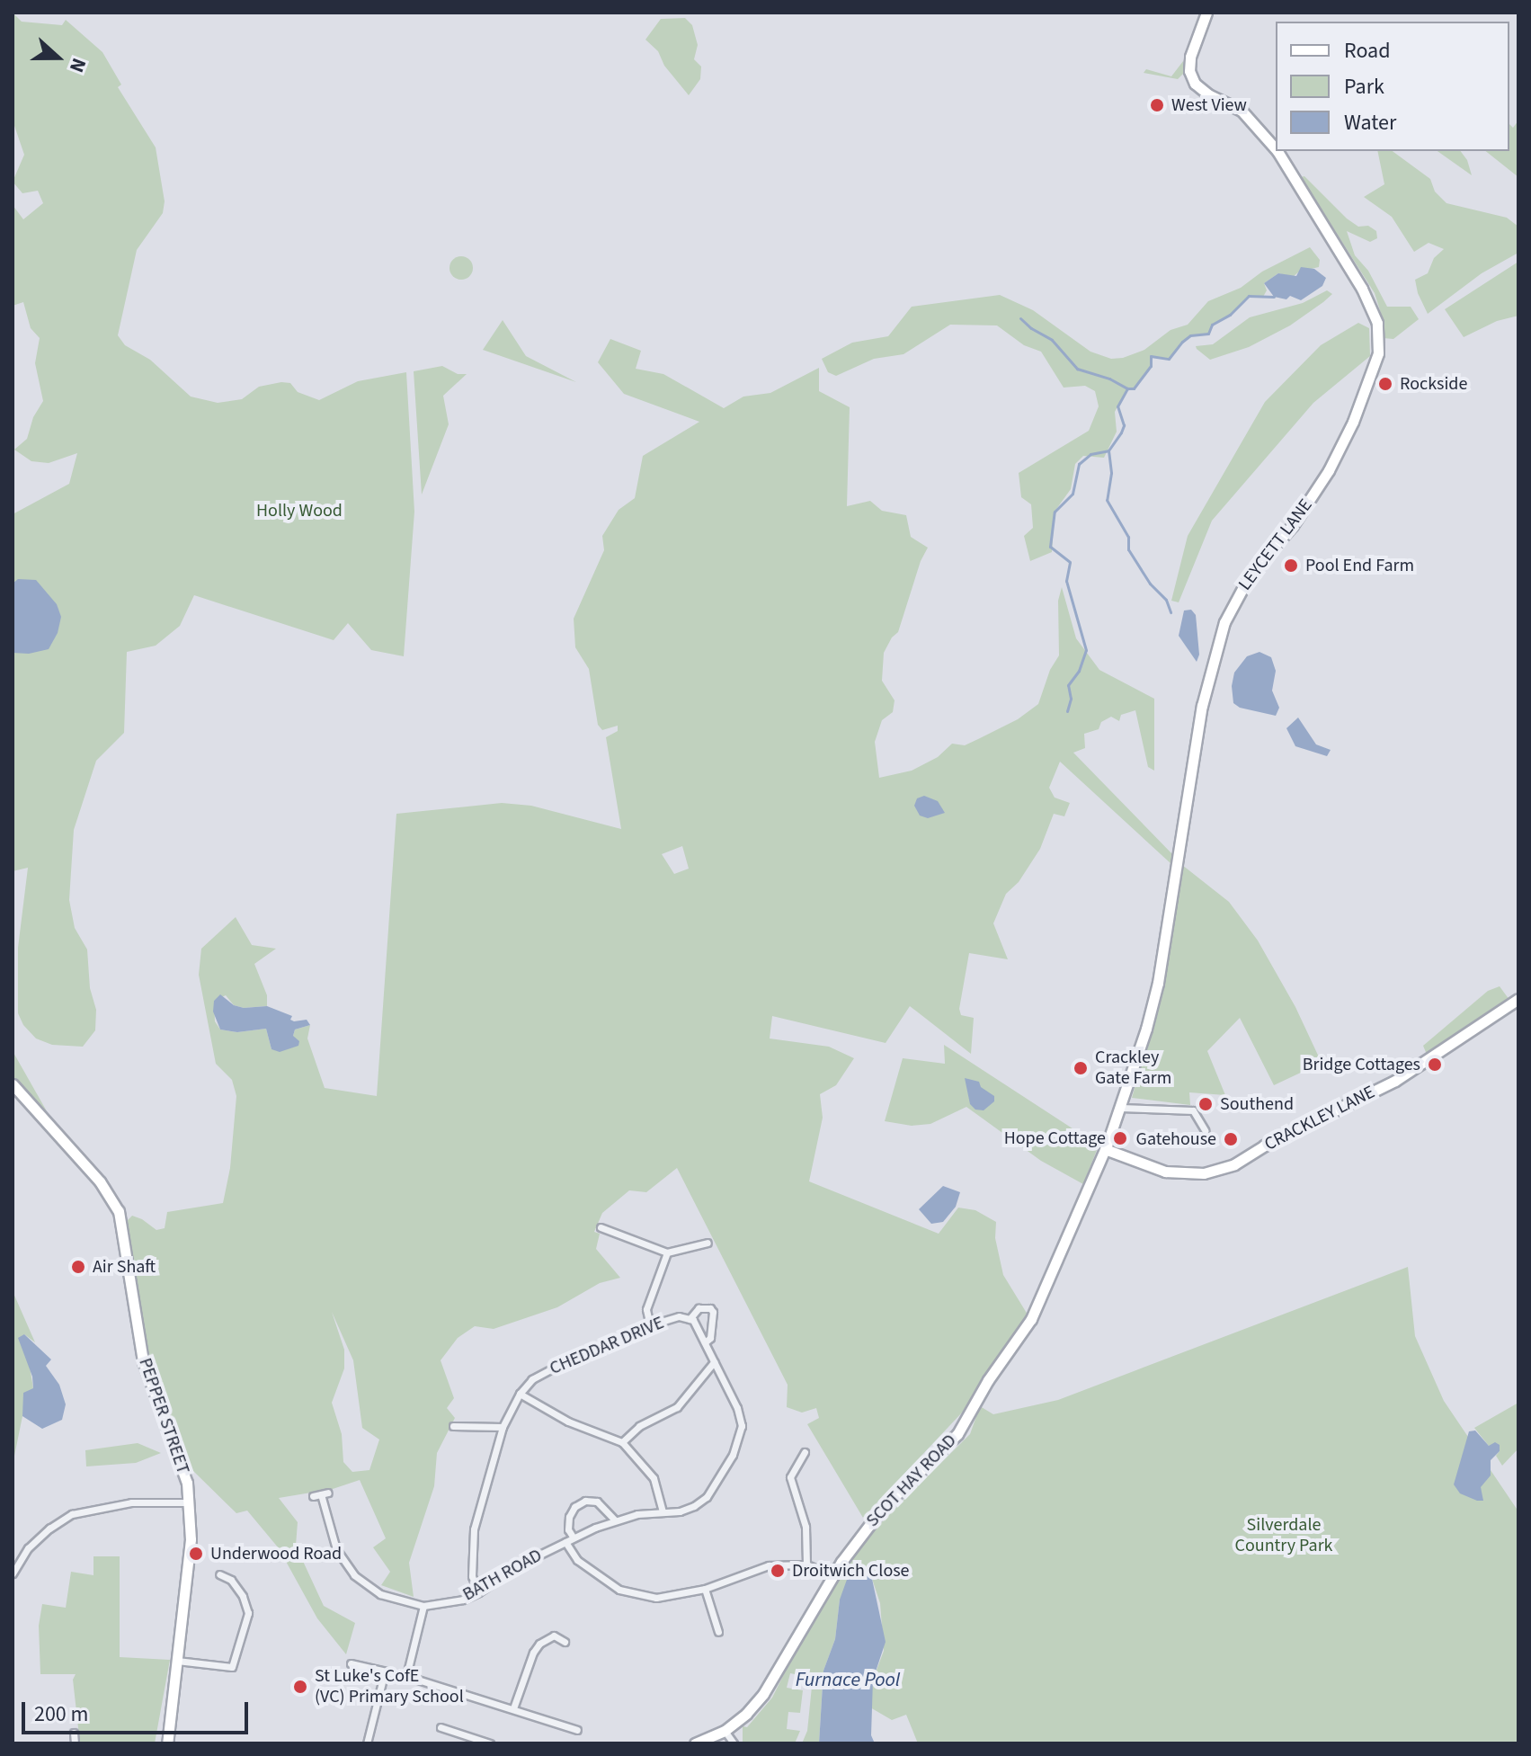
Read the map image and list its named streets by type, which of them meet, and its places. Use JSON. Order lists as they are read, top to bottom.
{
  "streets": {
    "street": [
      "LEYCETT LANE",
      "CRACKLEY LANE",
      "CHEDDAR DRIVE",
      "PEPPER STREET",
      "SCOT HAY ROAD",
      "BATH ROAD"
    ]
  },
  "crossings": [
    ["LEYCETT LANE", "CRACKLEY LANE"],
    ["LEYCETT LANE", "SCOT HAY ROAD"],
    ["CRACKLEY LANE", "SCOT HAY ROAD"],
    ["CHEDDAR DRIVE", "BATH ROAD"]
  ],
  "water": ["Furnace Pool"],
  "parks": ["Holly Wood", "Silverdale Country Park"],
  "places": [
    "West View",
    "Rockside",
    "Pool End Farm",
    "Bridge Cottages",
    "Crackley Gate Farm",
    "Southend",
    "Hope Cottage",
    "Gatehouse",
    "Air Shaft",
    "Underwood Road",
    "Droitwich Close",
    "St Luke's CofE (VC) Primary School"
  ],
  "legend": ["Road", "Park", "Water"],
  "scale_bar": "200 m",
  "north": "right"
}
